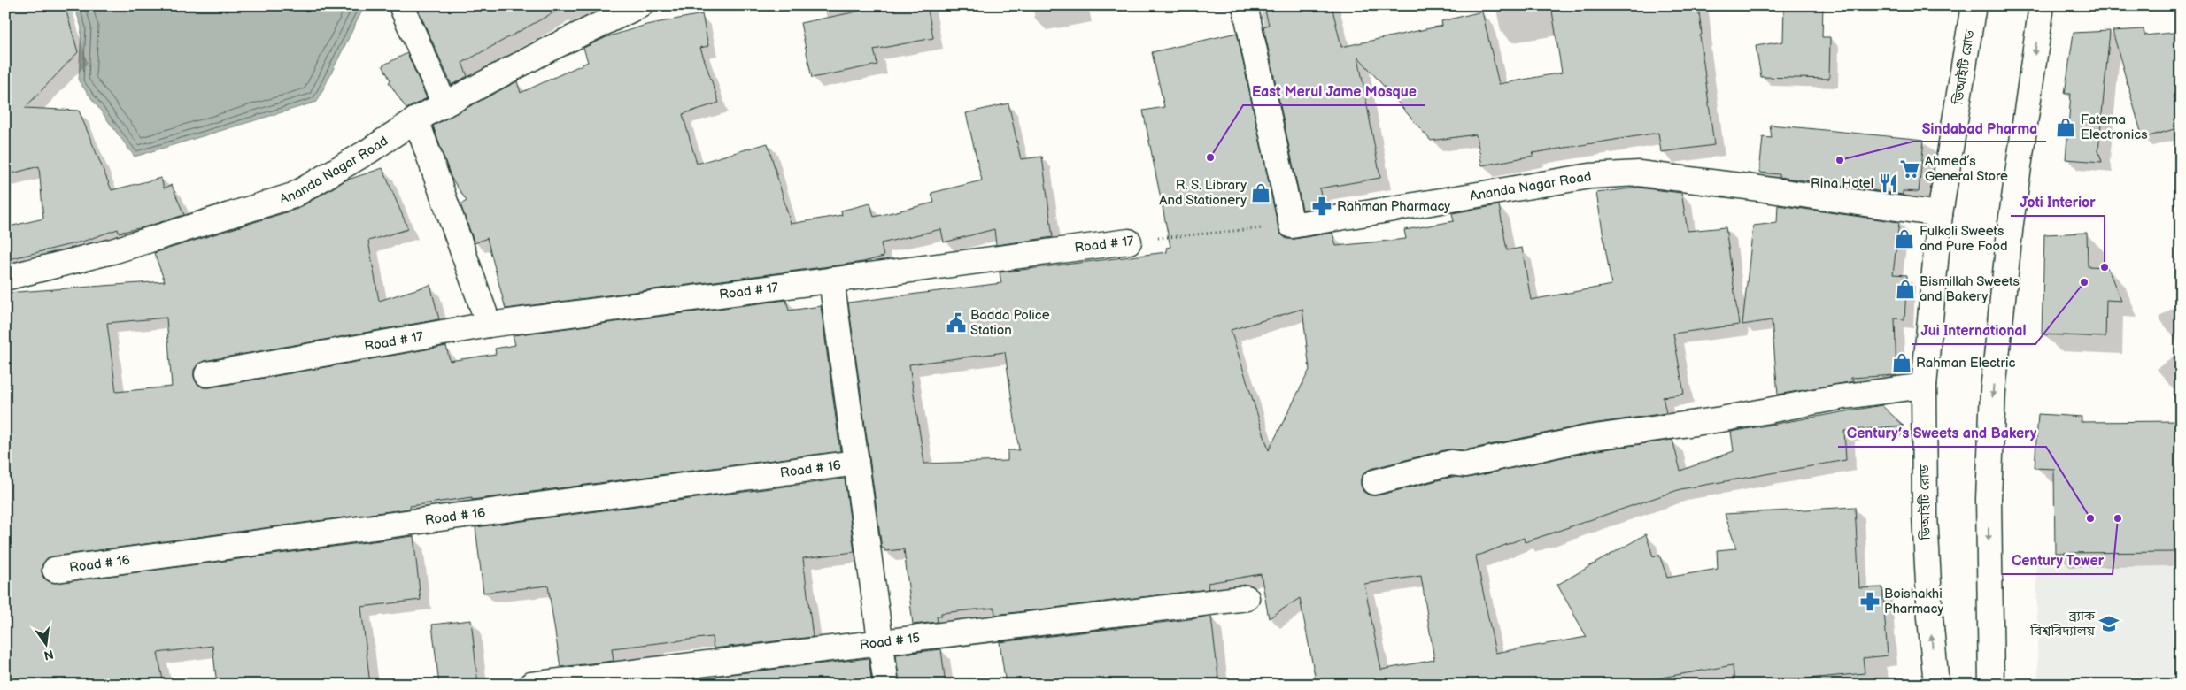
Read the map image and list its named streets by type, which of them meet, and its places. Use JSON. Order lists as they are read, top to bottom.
{
  "streets": {
    "street": [
      "ডিআইটি রোড",
      "Ananda Nagar Road",
      "Road # 17",
      "Road # 16",
      "Road # 15"
    ]
  },
  "crossings": [
    ["ডিআইটি রোড", "Ananda Nagar Road"],
    ["Ananda Nagar Road", "Road # 17"]
  ],
  "places": {
    "shop": [
      "Fatema Electronics",
      "R. S. Library And Stationery",
      "Fulkoli Sweets and Pure Food",
      "Bismillah Sweets and Bakery",
      "Rahman Electric"
    ],
    "other": [
      "East Merul Jame Mosque",
      "Sindabad Pharma",
      "Joti Interior",
      "Jui International",
      "Century’s Sweets and Bakery",
      "Century Tower"
    ],
    "supermarket": ["Ahmed’s General Store"],
    "restaurant": ["Rina Hotel"],
    "pharmacy": ["Rahman Pharmacy", "Boishakhi Pharmacy"],
    "public building": ["Badda Police Station"],
    "school or university": ["ব্র্যাক বিশ্ববিদ্যালয়"]
  },
  "north": "bottom"
}
